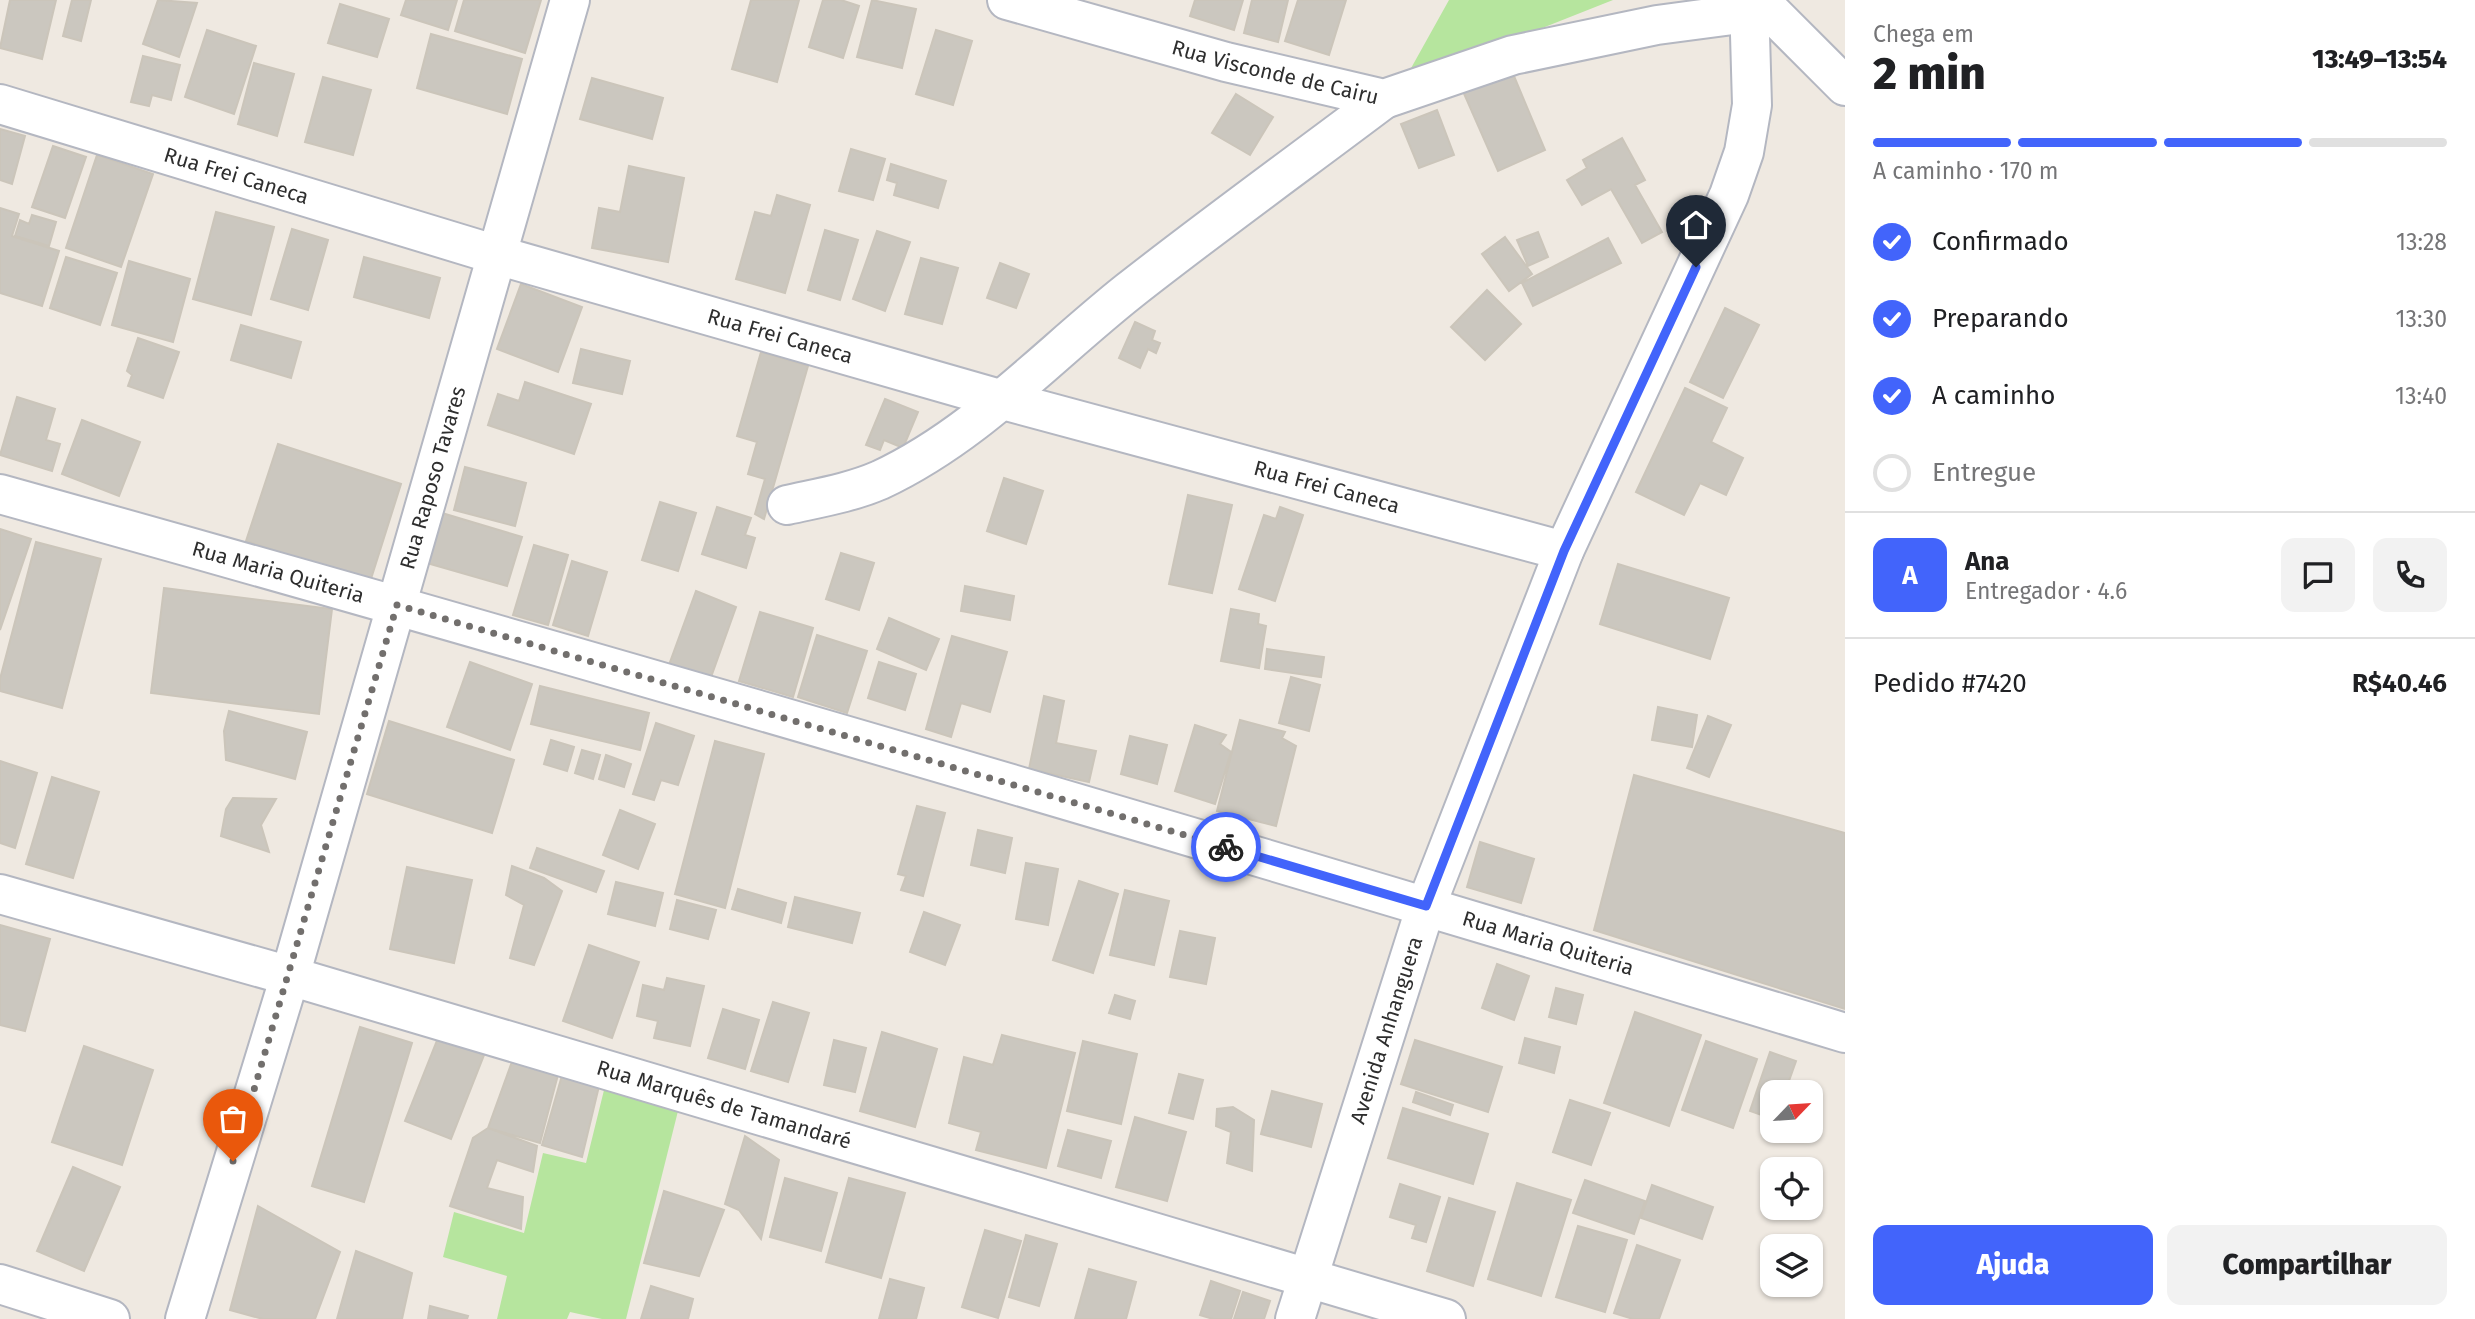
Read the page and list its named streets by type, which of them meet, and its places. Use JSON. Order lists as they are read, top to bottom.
{
  "streets": {
    "street": [
      "Rua Visconde de Cairu",
      "Rua Frei Caneca",
      "Rua Raposo Tavares",
      "Rua Maria Quiteria",
      "Avenida Anhanguera",
      "Rua Marquês de Tamandaré"
    ]
  },
  "crossings": [
    ["Rua Visconde de Cairu", "Avenida Anhanguera"],
    ["Rua Frei Caneca", "Rua Raposo Tavares"],
    ["Rua Frei Caneca", "Avenida Anhanguera"],
    ["Rua Raposo Tavares", "Rua Maria Quiteria"],
    ["Rua Raposo Tavares", "Rua Marquês de Tamandaré"],
    ["Rua Maria Quiteria", "Avenida Anhanguera"],
    ["Avenida Anhanguera", "Rua Marquês de Tamandaré"]
  ],
  "north": "top right",
  "page": {
    "heading": ["2 min", "Chega em", "13:49–13:54"],
    "panel": [
      "Ana",
      "Entregador · 4.6",
      "Pedido #7420",
      "R$40.46"
    ],
    "bar": "A caminho · 170 m",
    "list": [
      ["Confirmado", "13:28"],
      ["Preparando", "13:30"],
      ["A caminho", "13:40"],
      "Entregue"
    ],
    "round": "A",
    "buttons": ["Ajuda", "Compartilhar"]
  }
}
